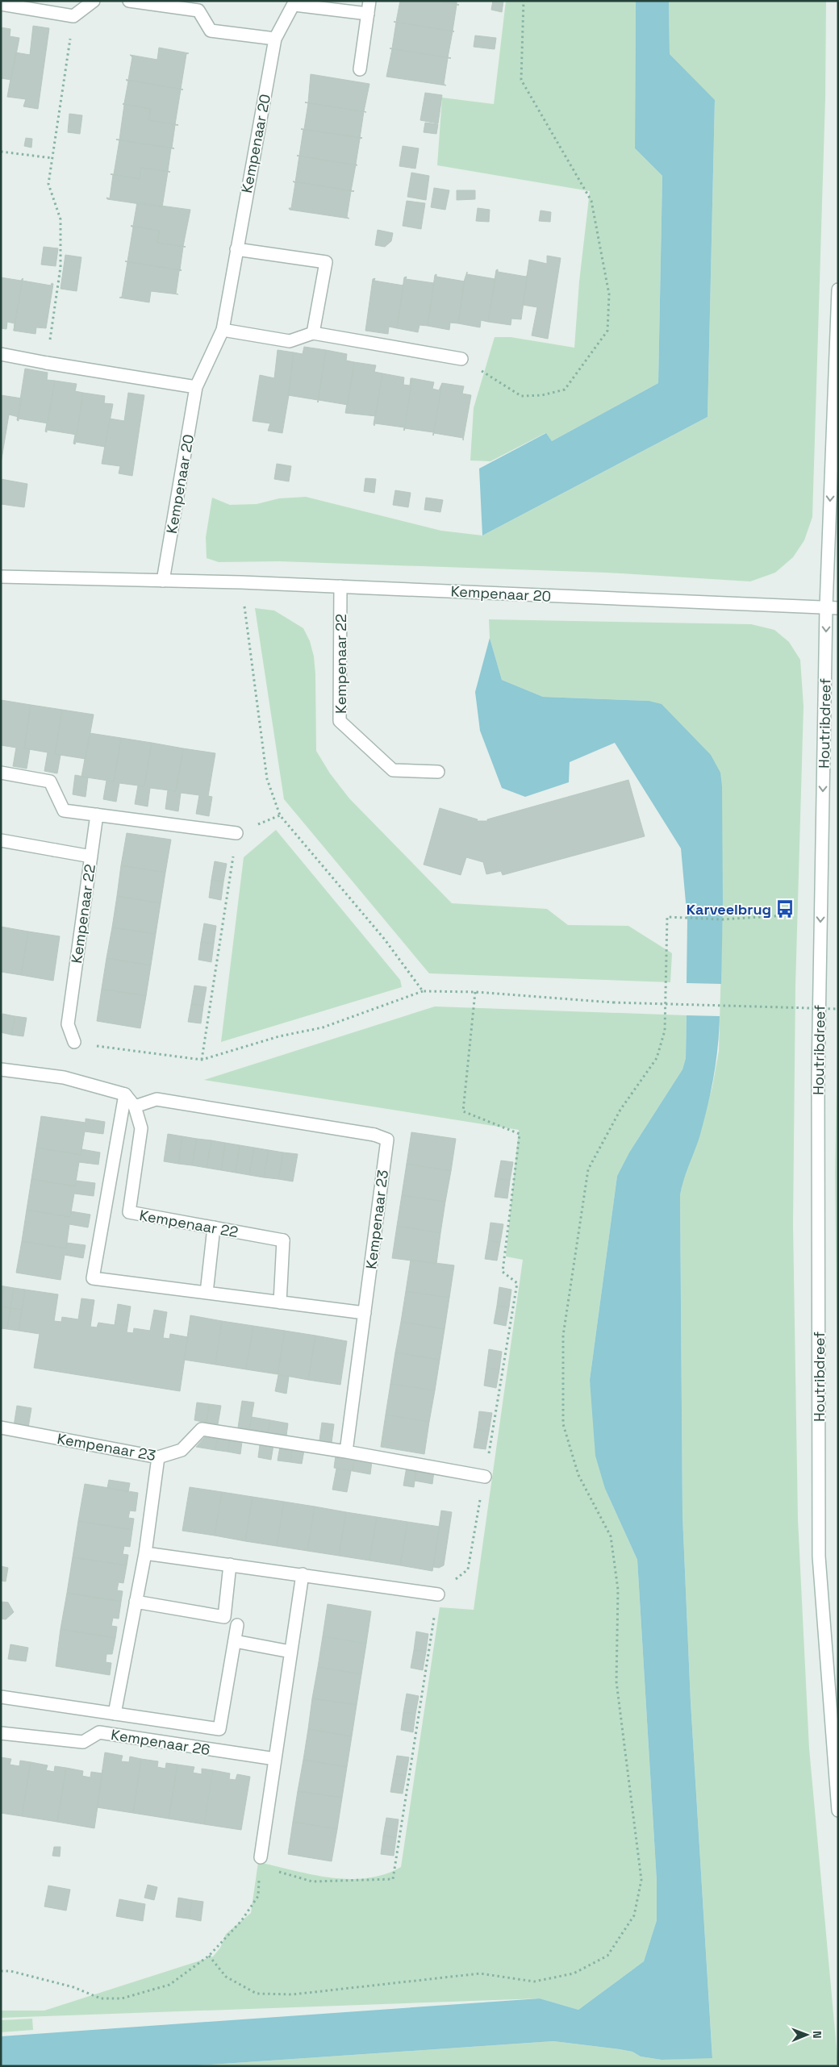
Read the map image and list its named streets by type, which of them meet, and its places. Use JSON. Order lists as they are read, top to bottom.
{
  "streets": {
    "street": [
      "Kempenaar 20",
      "Kempenaar 22",
      "Houtribdreef",
      "Kempenaar 23",
      "Kempenaar 26"
    ]
  },
  "crossings": [
    ["Kempenaar 20", "Kempenaar 22"],
    ["Kempenaar 20", "Houtribdreef"],
    ["Kempenaar 22", "Kempenaar 23"],
    ["Kempenaar 23", "Kempenaar 26"]
  ],
  "one_way": ["Houtribdreef"],
  "places": {
    "bus stop": ["Karveelbrug"]
  },
  "north": "right"
}
